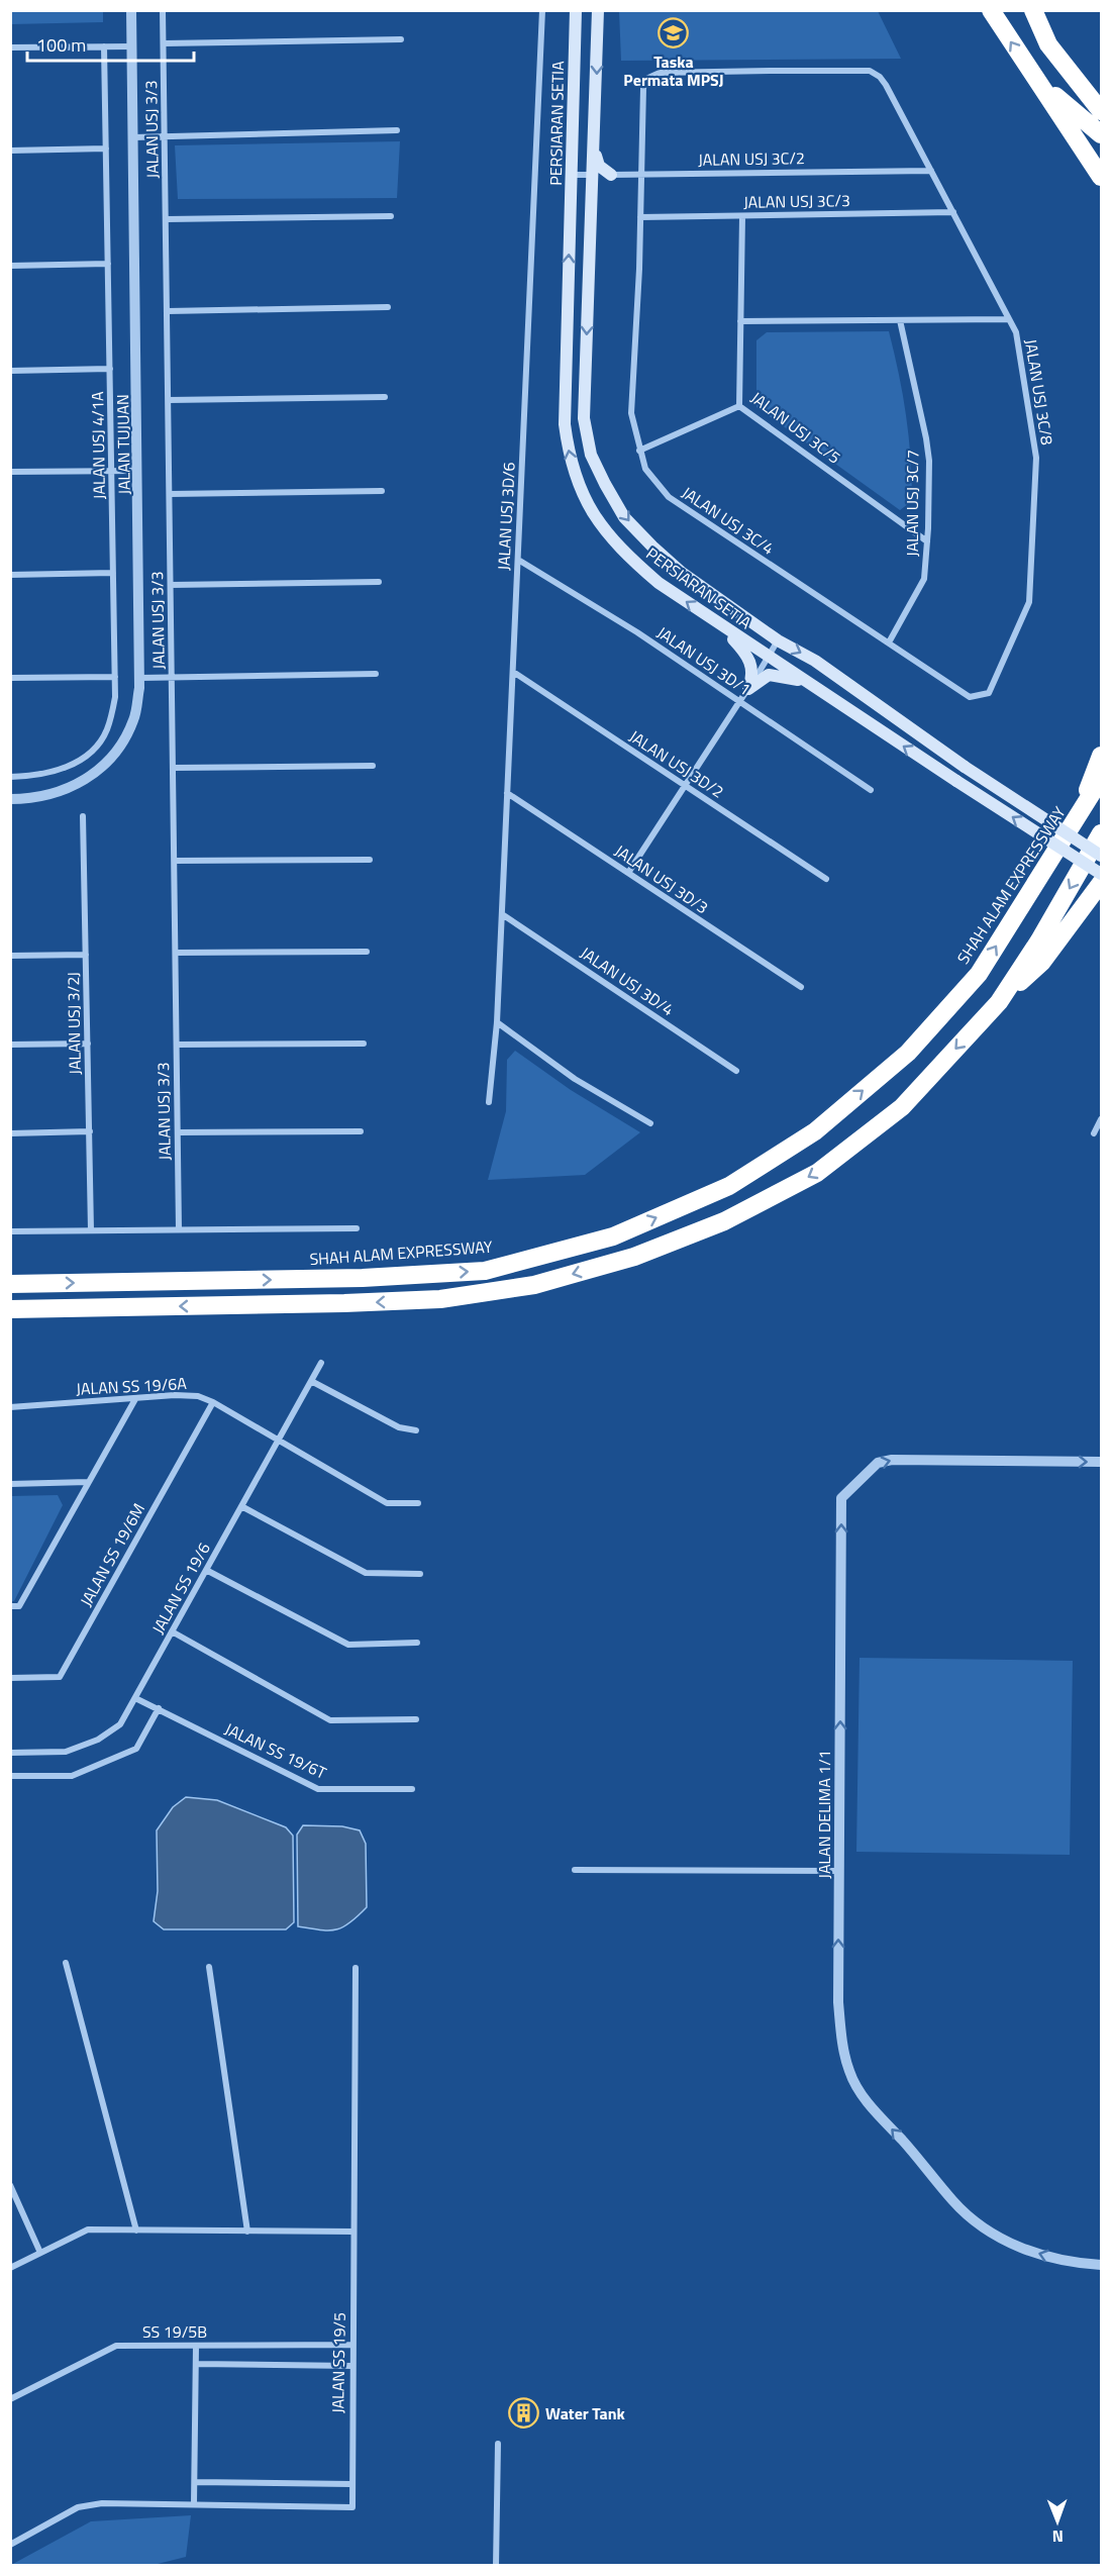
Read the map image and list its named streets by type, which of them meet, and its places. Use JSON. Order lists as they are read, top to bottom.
{
  "streets": {
    "highway": ["SHAH ALAM EXPRESSWAY"],
    "main road": ["PERSIARAN SETIA"],
    "street": [
      "JALAN USJ 3/3",
      "JALAN USJ 3C/2",
      "JALAN USJ 3C/3",
      "JALAN USJ 3C/8",
      "JALAN USJ 3C/5",
      "JALAN TUJUAN",
      "JALAN USJ 4/1A",
      "JALAN USJ 3C/7",
      "JALAN USJ 3D/6",
      "JALAN USJ 3C/4",
      "JALAN USJ 3D/1",
      "JALAN USJ 3D/2",
      "JALAN USJ 3D/3",
      "JALAN USJ 3D/4",
      "JALAN USJ 3/2J",
      "JALAN SS 19/6A",
      "JALAN SS 19/6M",
      "JALAN SS 19/6",
      "JALAN SS 19/6T",
      "JALAN DELIMA 1/1",
      "SS 19/5B",
      "JALAN SS 19/5"
    ]
  },
  "crossings": [
    ["PERSIARAN SETIA", "JALAN USJ 3C/2"],
    ["JALAN USJ 3C/2", "JALAN USJ 3C/8"],
    ["JALAN USJ 3C/2", "JALAN USJ 3C/4"],
    ["JALAN USJ 3C/3", "JALAN USJ 3C/8"],
    ["JALAN USJ 3C/3", "JALAN USJ 3C/5"],
    ["JALAN USJ 3C/3", "JALAN USJ 3C/4"],
    ["JALAN USJ 3C/8", "JALAN USJ 3C/4"],
    ["JALAN USJ 3C/5", "JALAN USJ 3C/7"],
    ["JALAN USJ 3C/7", "JALAN USJ 3C/4"],
    ["JALAN USJ 3D/6", "JALAN USJ 3D/1"],
    ["JALAN USJ 3D/6", "JALAN USJ 3D/2"],
    ["JALAN USJ 3D/6", "JALAN USJ 3D/3"],
    ["JALAN USJ 3D/6", "JALAN USJ 3D/4"],
    ["JALAN SS 19/6A", "JALAN SS 19/6M"],
    ["JALAN SS 19/6A", "JALAN SS 19/6"],
    ["JALAN SS 19/6", "JALAN SS 19/6T"],
    ["SS 19/5B", "JALAN SS 19/5"]
  ],
  "places": {
    "school or university": ["Taska Permata MPSJ"],
    "building": ["Water Tank"]
  },
  "scale_bar": "100 m",
  "north": "bottom"
}
